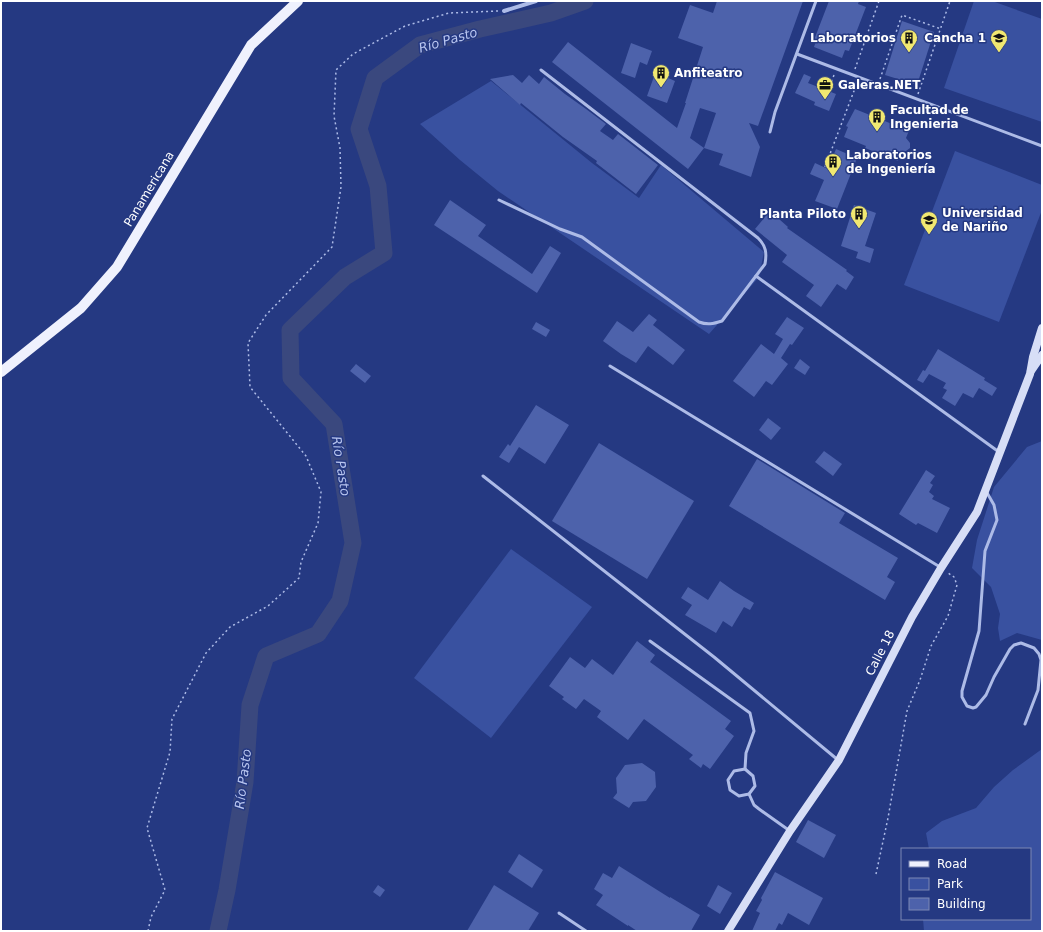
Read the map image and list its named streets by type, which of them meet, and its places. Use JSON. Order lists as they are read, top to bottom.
{
  "streets": {
    "main road": ["Panamericana", "Calle 18"]
  },
  "water": ["Río Pasto"],
  "places": {
    "building": [
      "Laboratorios",
      "Anfiteatro",
      "Facultad de Ingenieria",
      "Laboratorios de Ingeniería",
      "Planta Piloto"
    ],
    "school or university": ["Cancha 1", "Universidad de Nariño"],
    "office": ["Galeras.NET"]
  },
  "legend": ["Road", "Park", "Building"]
}
